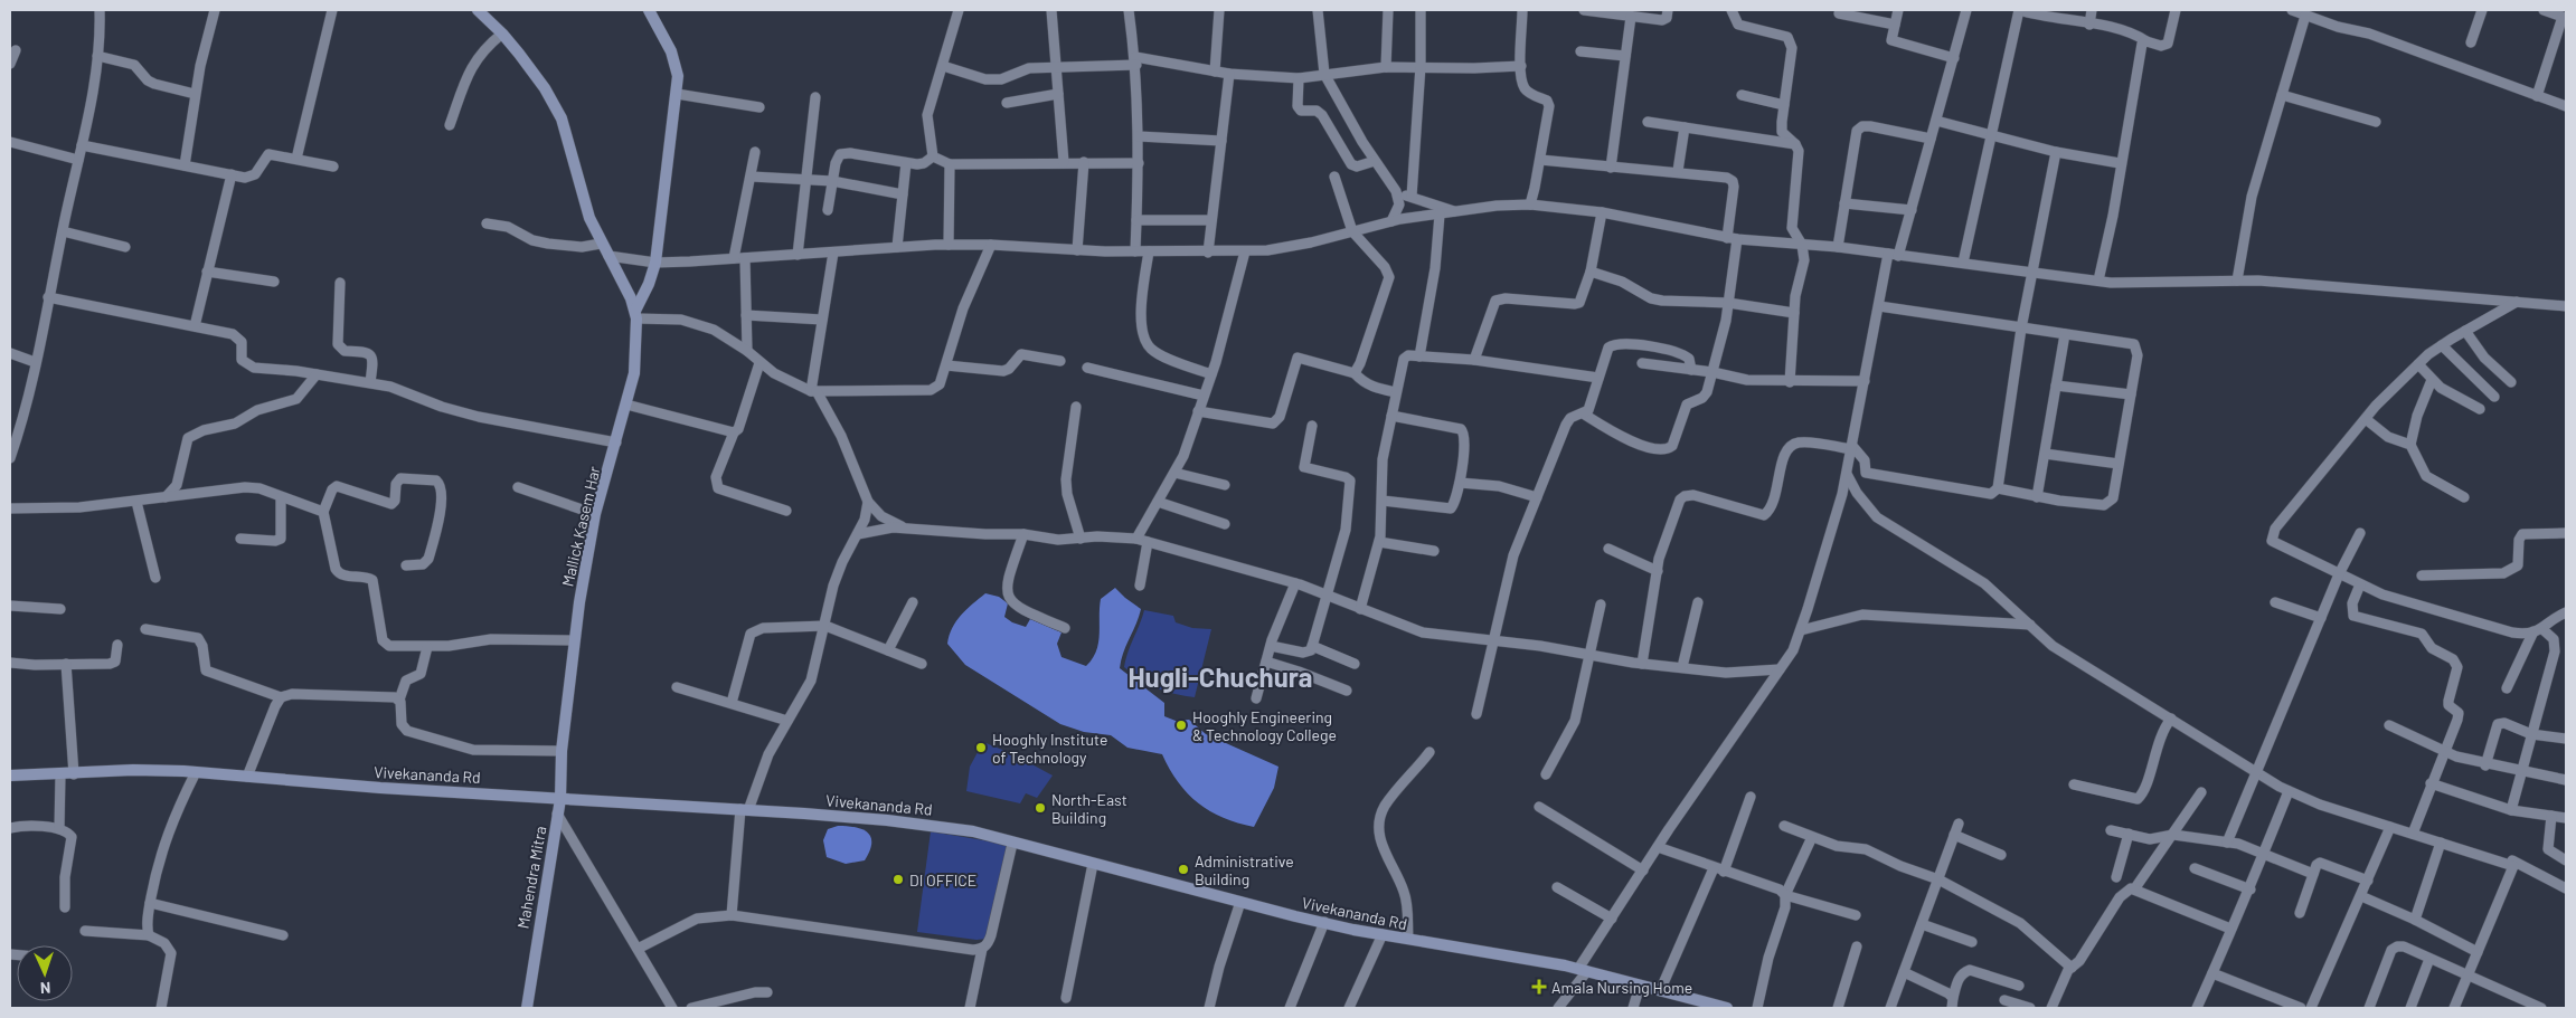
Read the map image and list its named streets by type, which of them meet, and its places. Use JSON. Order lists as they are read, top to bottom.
{
  "streets": {
    "street": ["Mallick Kasem Har", "Vivekananda Rd", "Mahendra Mitra"]
  },
  "crossings": [
    ["Mallick Kasem Har", "Mahendra Mitra"],
    ["Vivekananda Rd", "Mahendra Mitra"]
  ],
  "districts": ["Hugli-Chuchura"],
  "places": {
    "other": [
      "Hooghly Engineering & Technology College",
      "Hooghly Institute of Technology",
      "North-East Building",
      "Administrative Building",
      "DI OFFICE"
    ],
    "health": ["Amala Nursing Home"]
  },
  "north": "bottom"
}
